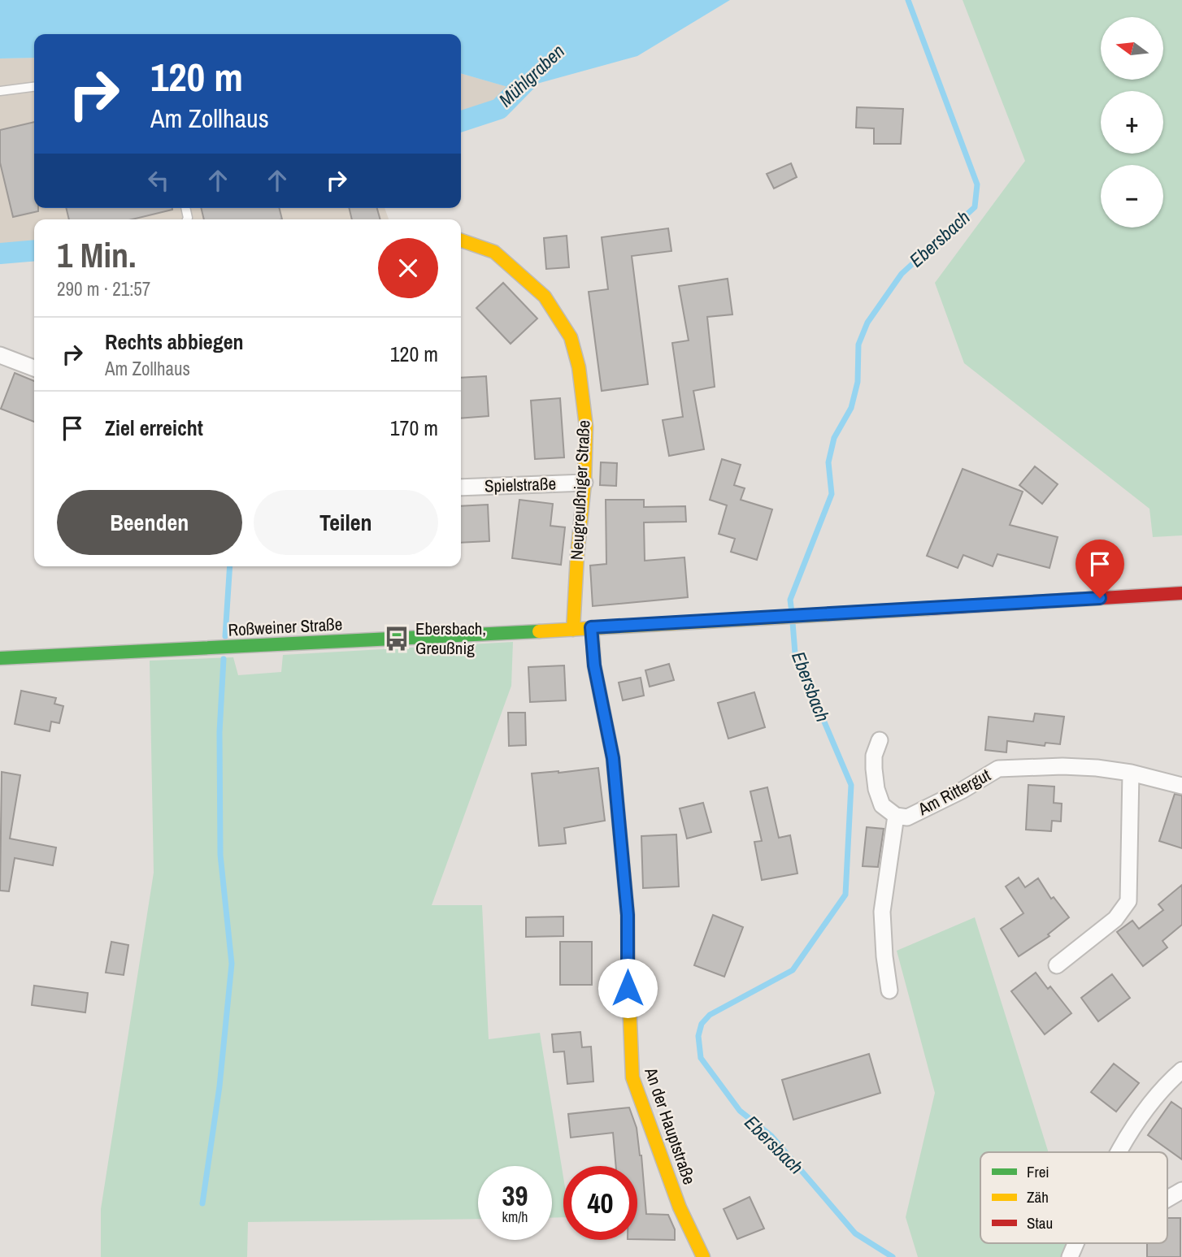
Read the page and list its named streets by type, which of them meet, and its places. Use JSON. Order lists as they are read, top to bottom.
{
  "streets": {
    "main road": ["Neugreußniger Straße", "Roßweiner Straße", "An der Hauptstraße"],
    "street": ["Spielstraße", "Am Rittergut"]
  },
  "crossings": [
    ["Spielstraße", "Neugreußniger Straße"],
    ["Neugreußniger Straße", "Roßweiner Straße"],
    ["Roßweiner Straße", "An der Hauptstraße"]
  ],
  "water": ["Mühlgraben", "Ebersbach"],
  "places": {
    "bus stop": ["Ebersbach, Greußnig"]
  },
  "legend": ["Frei", "Zäh", "Stau"],
  "north": "left",
  "page": {
    "map_buttons": ["+", "−"],
    "turn": ["120 m", "Am Zollhaus"],
    "heading": ["1 Min.", "290 m · 21:57"],
    "list": [
      {
        "name": "Rechts abbiegen",
        "note": "Am Zollhaus",
        "value": "120 m"
      },
      {
        "name": "Ziel erreicht",
        "value": "170 m"
      }
    ],
    "buttons": ["Beenden", "Teilen"],
    "speed": "39 km/h",
    "limit": "40"
  }
}
